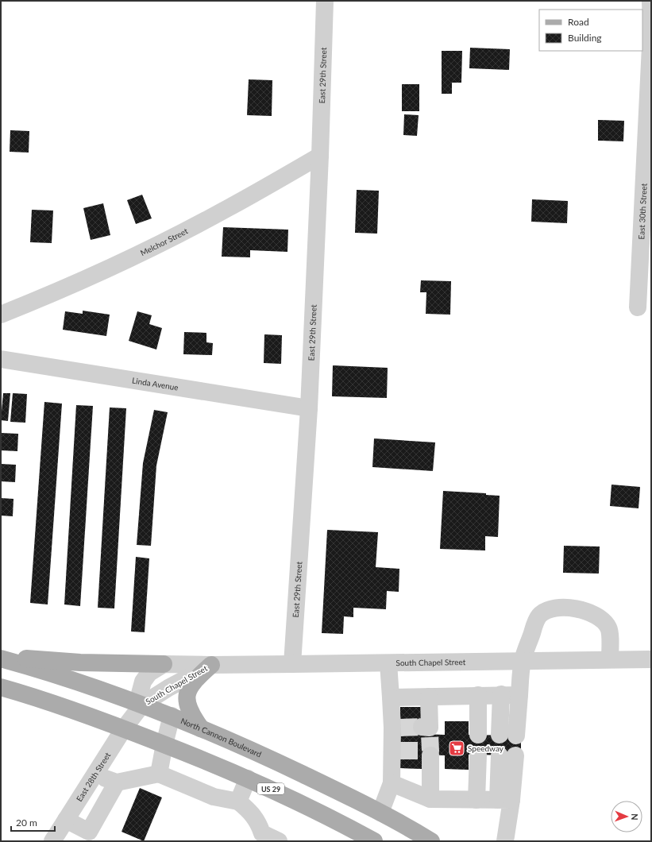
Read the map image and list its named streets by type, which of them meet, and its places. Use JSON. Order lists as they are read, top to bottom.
{
  "streets": {
    "main road": ["North Cannon Boulevard", "US 29"],
    "street": [
      "East 29th Street",
      "East 30th Street",
      "Melchor Street",
      "Linda Avenue",
      "South Chapel Street",
      "East 28th Street"
    ]
  },
  "crossings": [
    ["East 29th Street", "Melchor Street"],
    ["East 29th Street", "Linda Avenue"],
    ["East 29th Street", "South Chapel Street"],
    ["South Chapel Street", "North Cannon Boulevard"],
    ["South Chapel Street", "East 28th Street"],
    ["South Chapel Street", "US 29"],
    ["East 28th Street", "US 29"]
  ],
  "places": {
    "supermarket": ["Speedway"]
  },
  "legend": ["Road", "Building"],
  "scale_bar": "20 m",
  "north": "right"
}
